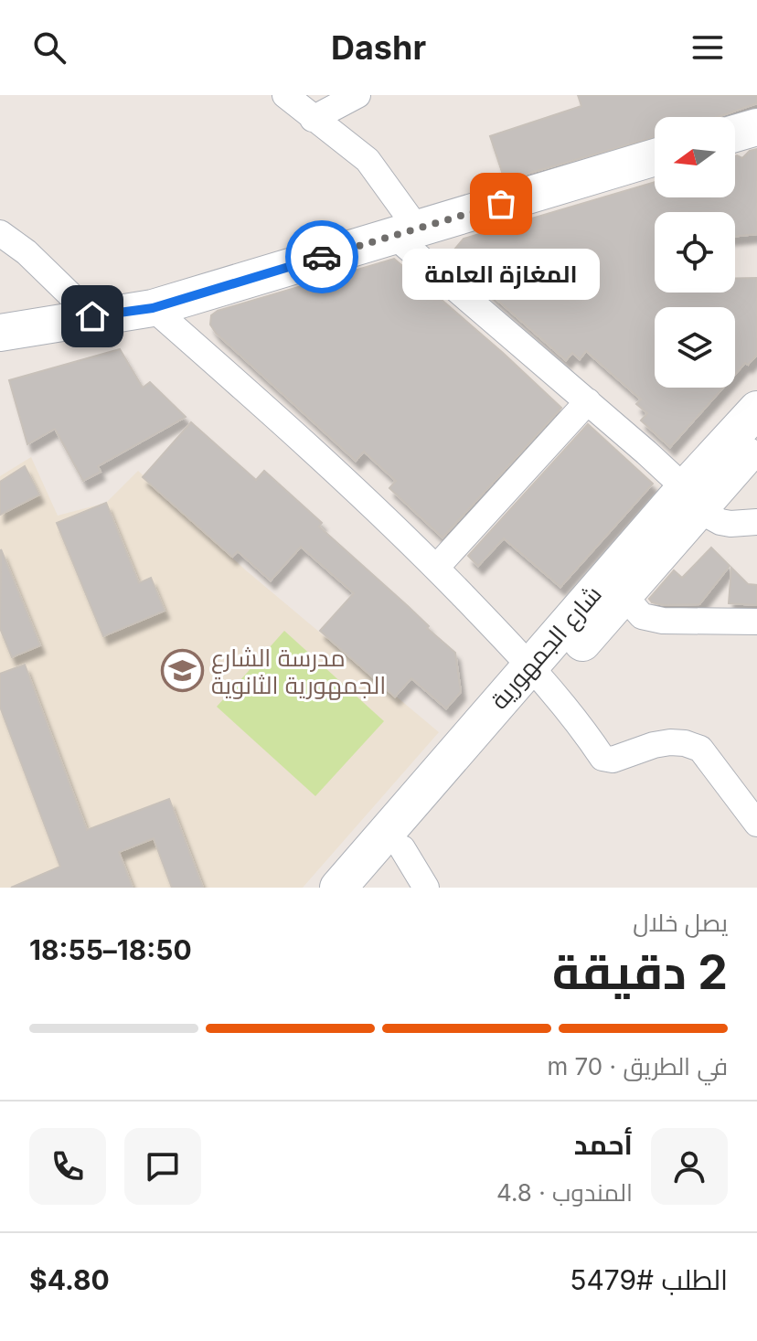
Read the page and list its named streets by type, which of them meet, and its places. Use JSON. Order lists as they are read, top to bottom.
{
  "streets": {
    "main road": ["شارع الجمهورية"]
  },
  "places": {
    "other": ["المغازة العامة"],
    "school or university": ["مدرسة الشارع الجمهورية الثانوية"]
  },
  "north": "left",
  "page": {
    "header": "Dashr",
    "bubble": "المغازة العامة",
    "heading": ["2 دقيقة", "يصل خلال", "18:50–18:55"],
    "panel": [
      "أحمد",
      "المندوب · 4.8",
      "الطلب #5479",
      "$4.80"
    ],
    "bar": "في الطريق · 70 m"
  }
}
